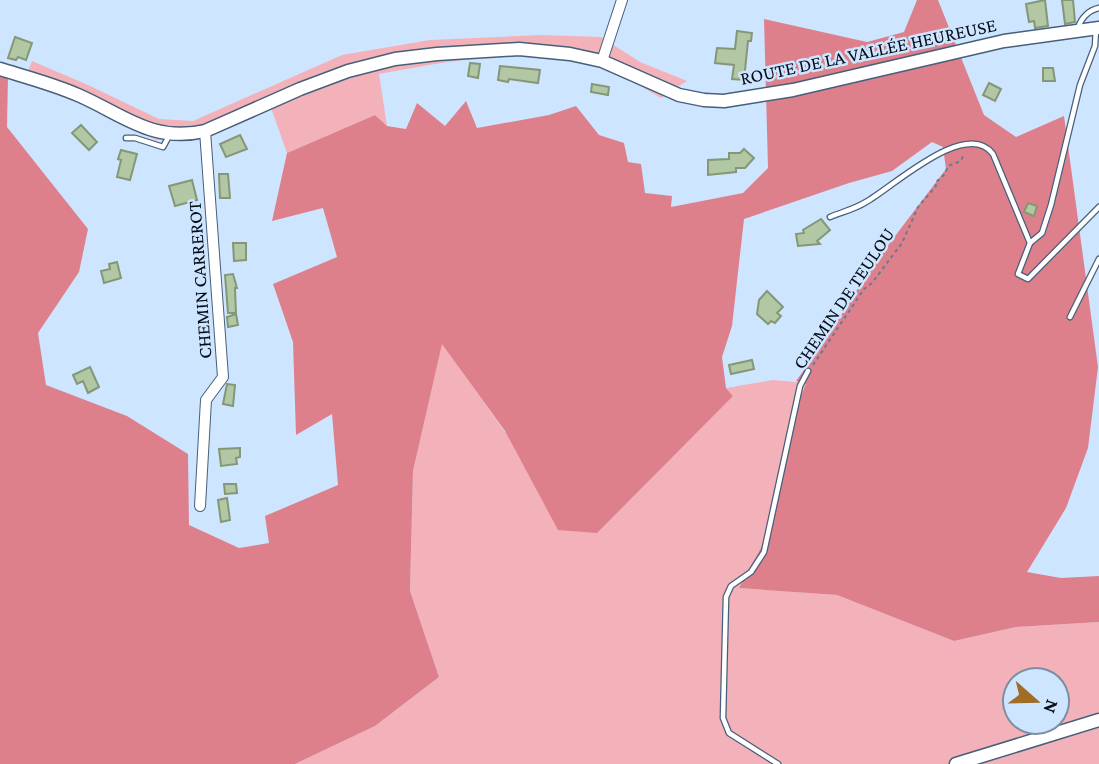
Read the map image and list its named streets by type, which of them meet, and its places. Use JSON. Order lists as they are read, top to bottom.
{
  "streets": {
    "street": ["ROUTE DE LA VALLÉE HEUREUSE", "CHEMIN CARREROT"],
    "lane": ["CHEMIN DE TEULOU"]
  },
  "crossings": [
    ["ROUTE DE LA VALLÉE HEUREUSE", "CHEMIN CARREROT"]
  ],
  "north": "right"
}
